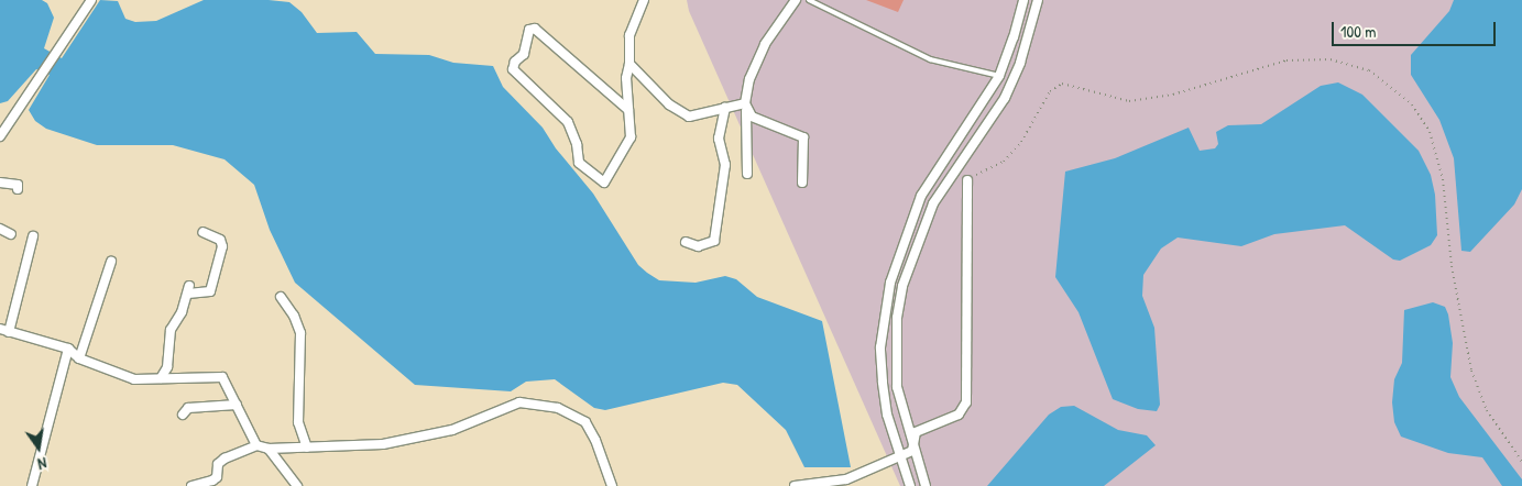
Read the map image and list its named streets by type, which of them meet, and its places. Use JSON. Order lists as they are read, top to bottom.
{
  "scale_bar": "100 m",
  "north": "bottom"
}
